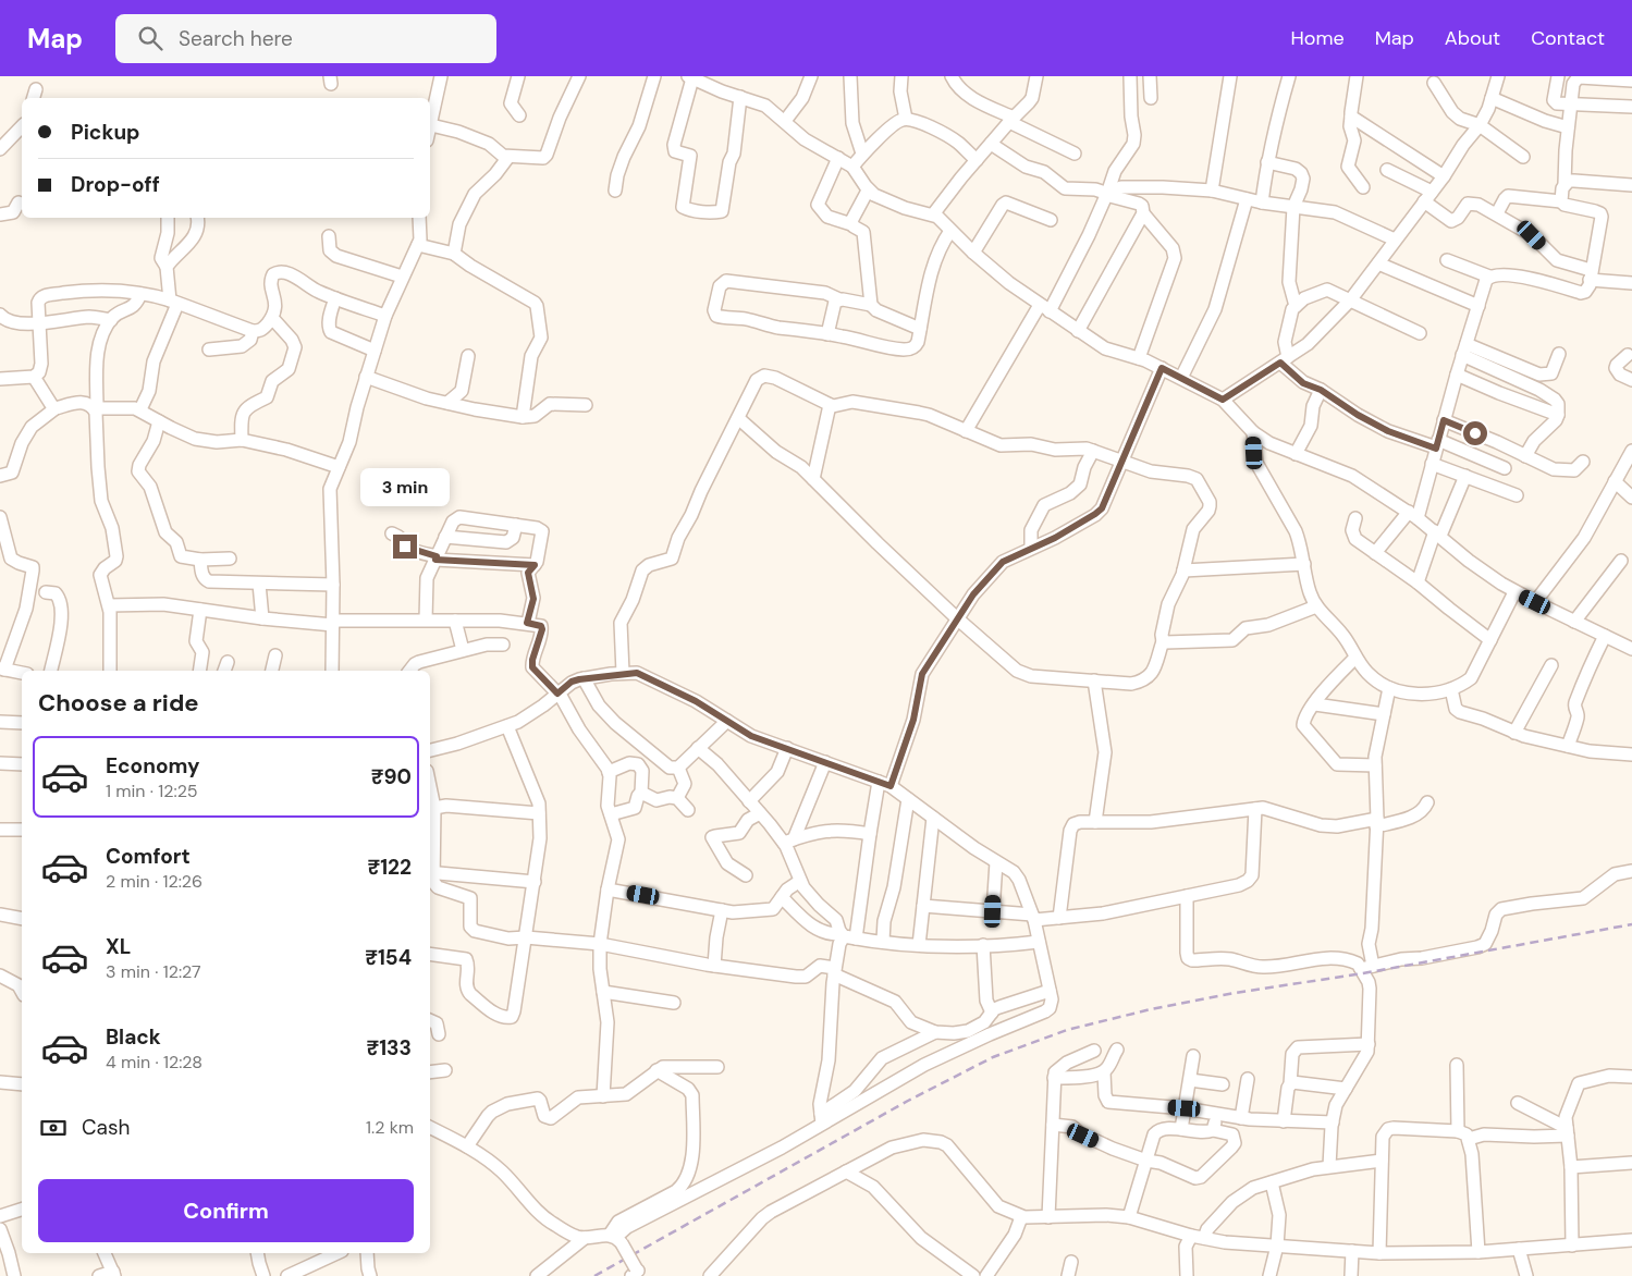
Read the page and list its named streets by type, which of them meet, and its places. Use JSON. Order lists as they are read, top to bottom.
{
  "page": {
    "header": "Map",
    "search": "Search here",
    "nav": [
      "Home",
      "Map",
      "About",
      "Contact"
    ],
    "banner": ["Pickup", "Drop-off"],
    "bubble": "3 min",
    "heading": "Choose a ride",
    "list": [
      {
        "name": "Economy",
        "note": "1 min · 12:25",
        "value": "₹90"
      },
      {
        "name": "Comfort",
        "note": "2 min · 12:26",
        "value": "₹122"
      },
      {
        "name": "XL",
        "note": "3 min · 12:27",
        "value": "₹154"
      },
      {
        "name": "Black",
        "note": "4 min · 12:28",
        "value": "₹133"
      }
    ],
    "pay": ["Cash", "1.2 km"],
    "buttons": "Confirm"
  }
}
